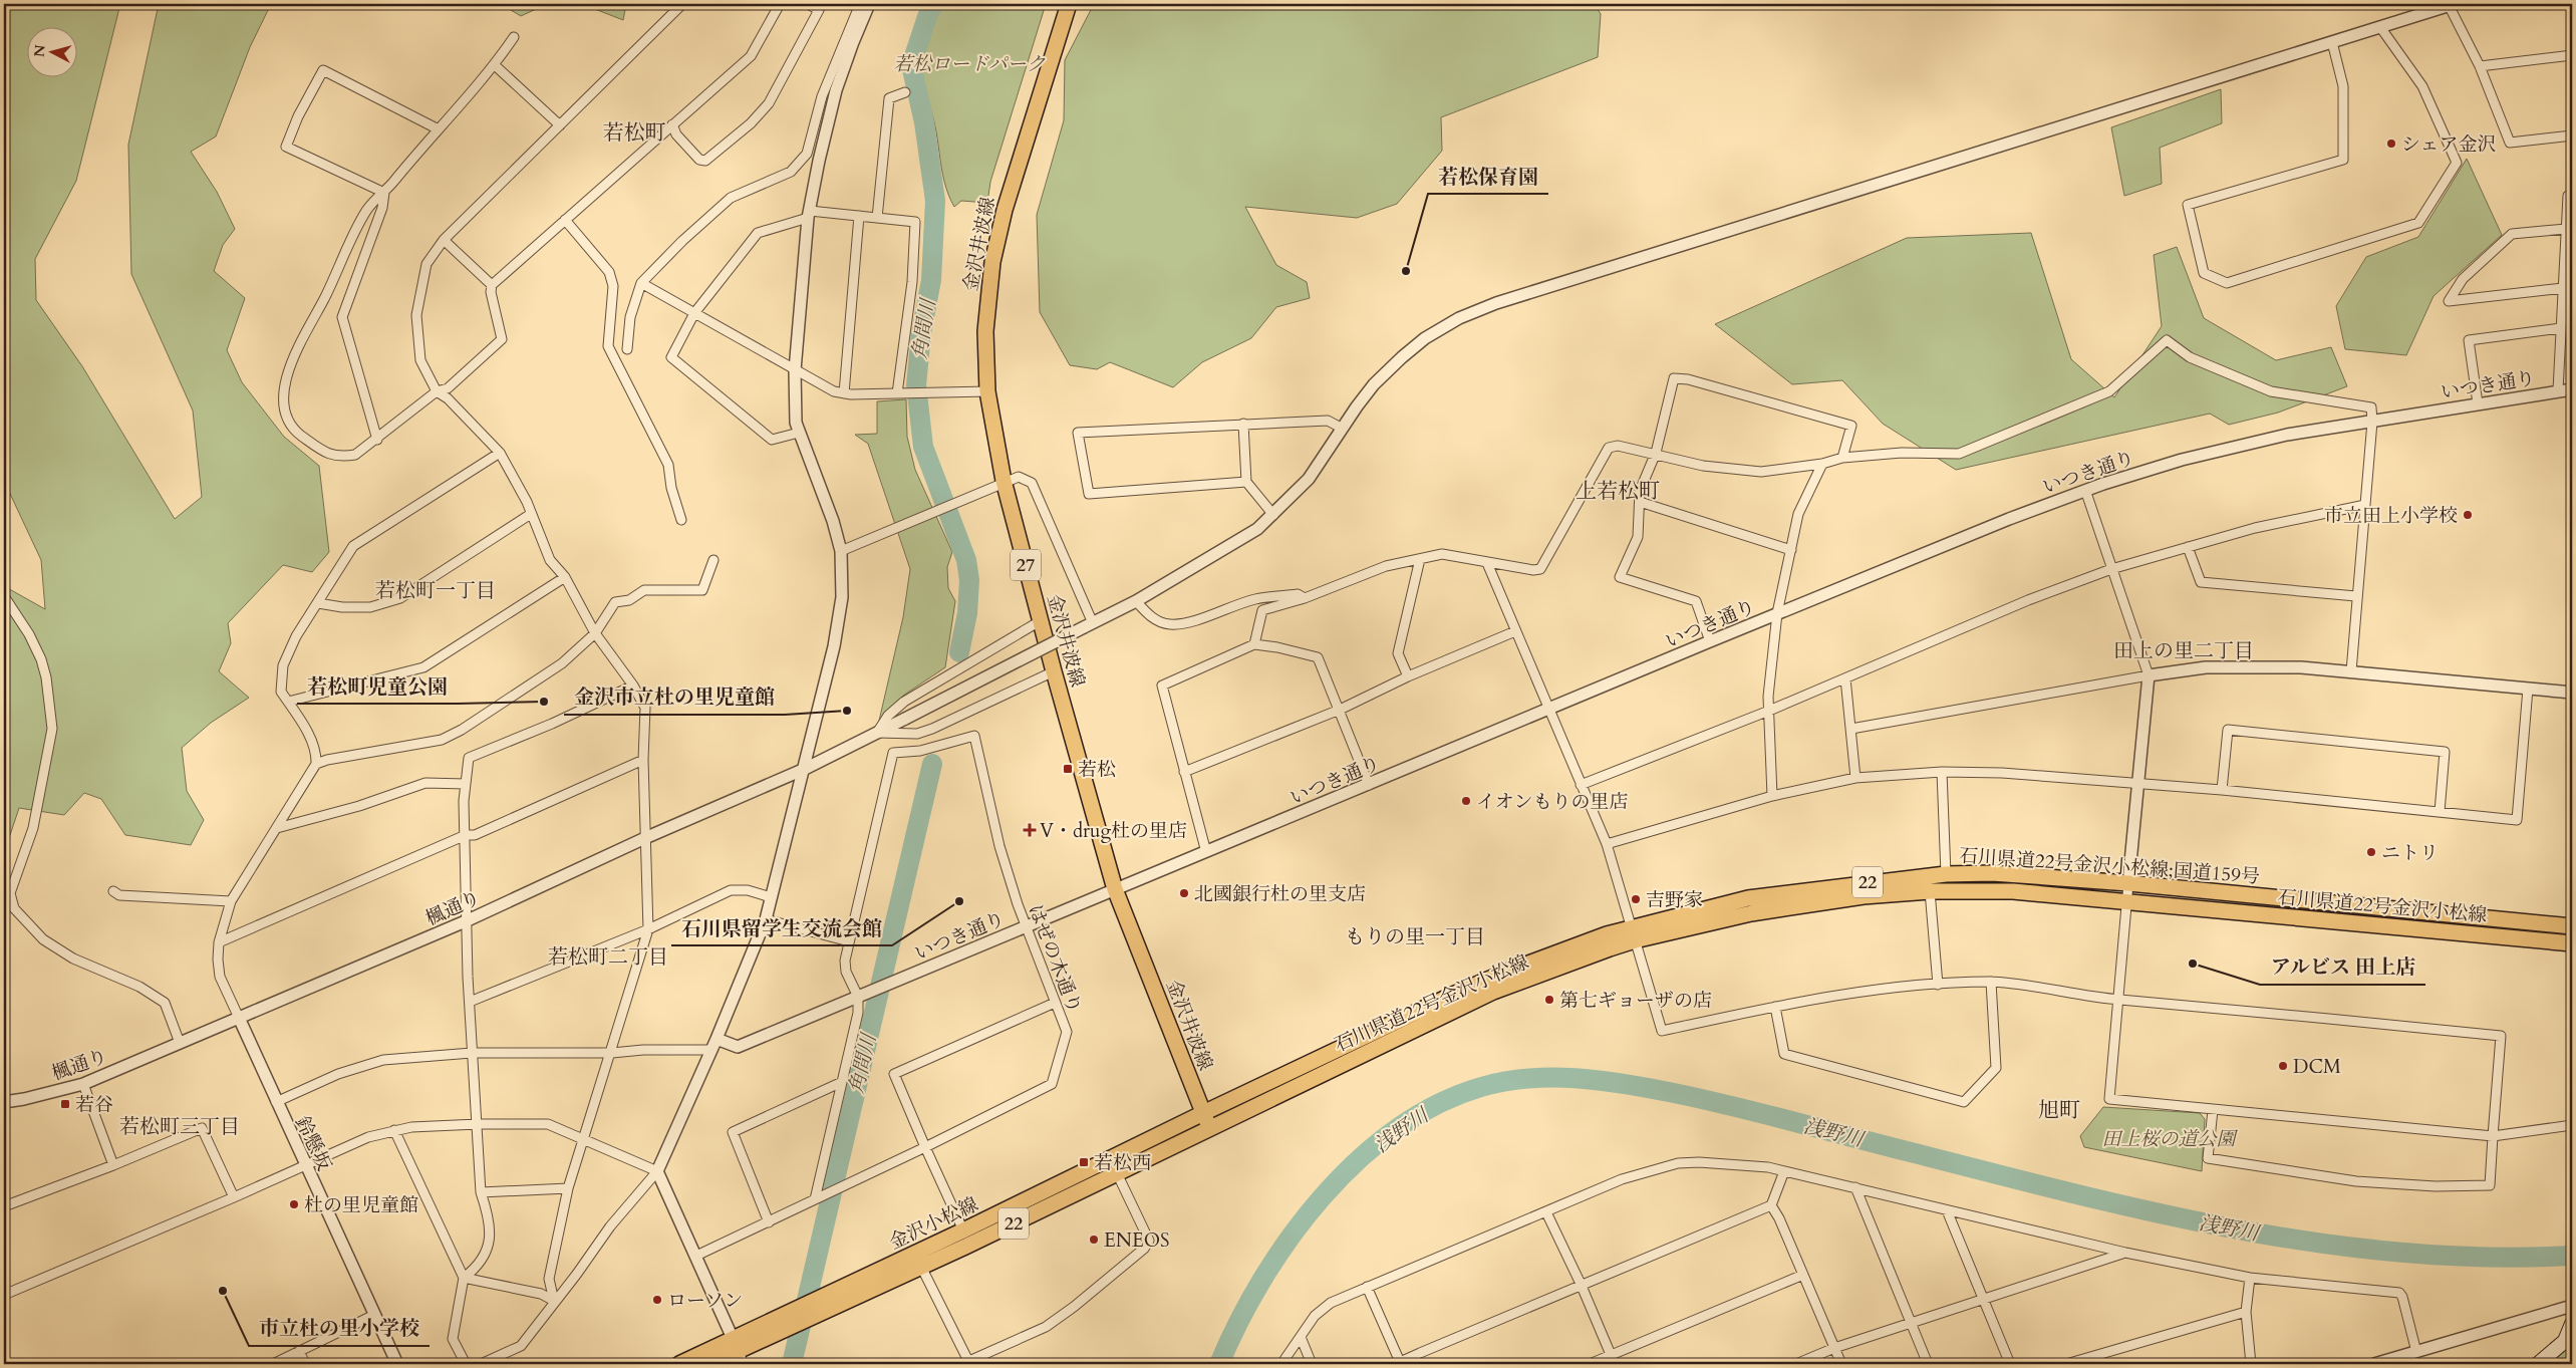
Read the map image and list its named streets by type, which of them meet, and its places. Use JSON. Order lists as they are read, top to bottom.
{
  "streets": {
    "main road": [
      "金沢井波線",
      "27",
      "石川県道22号金沢小松線;国道159号",
      "22",
      "石川県道22号金沢小松線",
      "金沢小松線"
    ],
    "street": [
      "いつき通り",
      "楓通り",
      "はぜの木通り",
      "鈴懸坂"
    ]
  },
  "crossings": [
    ["金沢井波線", "いつき通り"],
    ["金沢井波線", "石川県道22号金沢小松線;国道159号"],
    ["金沢井波線", "石川県道22号金沢小松線"],
    ["金沢井波線", "金沢小松線"],
    ["いつき通り", "はぜの木通り"],
    ["石川県道22号金沢小松線;国道159号", "石川県道22号金沢小松線"],
    ["石川県道22号金沢小松線;国道159号", "金沢小松線"],
    ["石川県道22号金沢小松線", "金沢小松線"],
    ["楓通り", "鈴懸坂"]
  ],
  "districts": [
    "若松町",
    "上若松町",
    "若松町一丁目",
    "田上の里二丁目",
    "もりの里一丁目",
    "若松町二丁目",
    "旭町",
    "若松町三丁目"
  ],
  "water": ["角間川", "浅野川"],
  "parks": ["若松ロードパーク", "田上桜の道公園"],
  "places": {
    "other": [
      "シェア金沢",
      "若松保育園",
      "市立田上小学校",
      "若松町児童公園",
      "金沢市立杜の里児童館",
      "イオンもりの里店",
      "ニトリ",
      "北國銀行杜の里支店",
      "吉野家",
      "石川県留学生交流会館",
      "アルビス 田上店",
      "第七ギョーザの店",
      "DCM",
      "杜の里児童館",
      "ENEOS",
      "市立杜の里小学校",
      "ローソン"
    ],
    "transit": ["若松", "若谷", "若松西"],
    "health": ["V・drug杜の里店"]
  },
  "north": "left"
}
